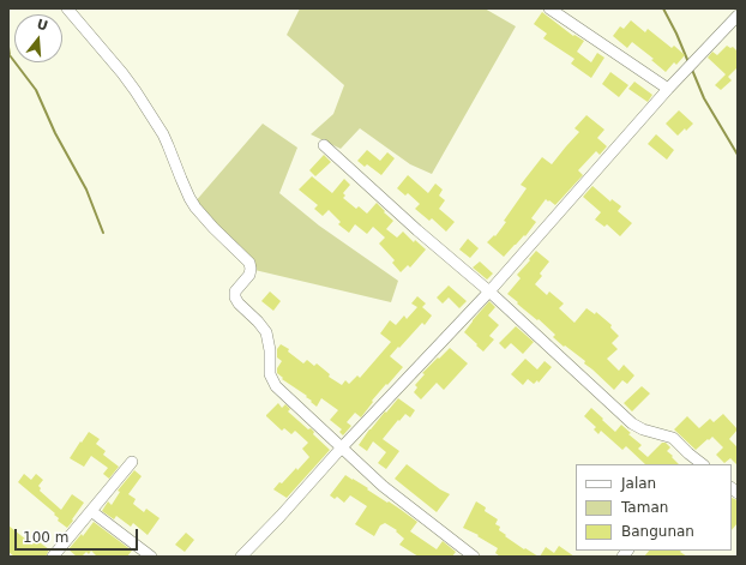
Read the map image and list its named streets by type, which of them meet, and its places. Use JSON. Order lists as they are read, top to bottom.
{
  "legend": ["Jalan", "Taman", "Bangunan"],
  "scale_bar": "100 m",
  "north": "top"
}
